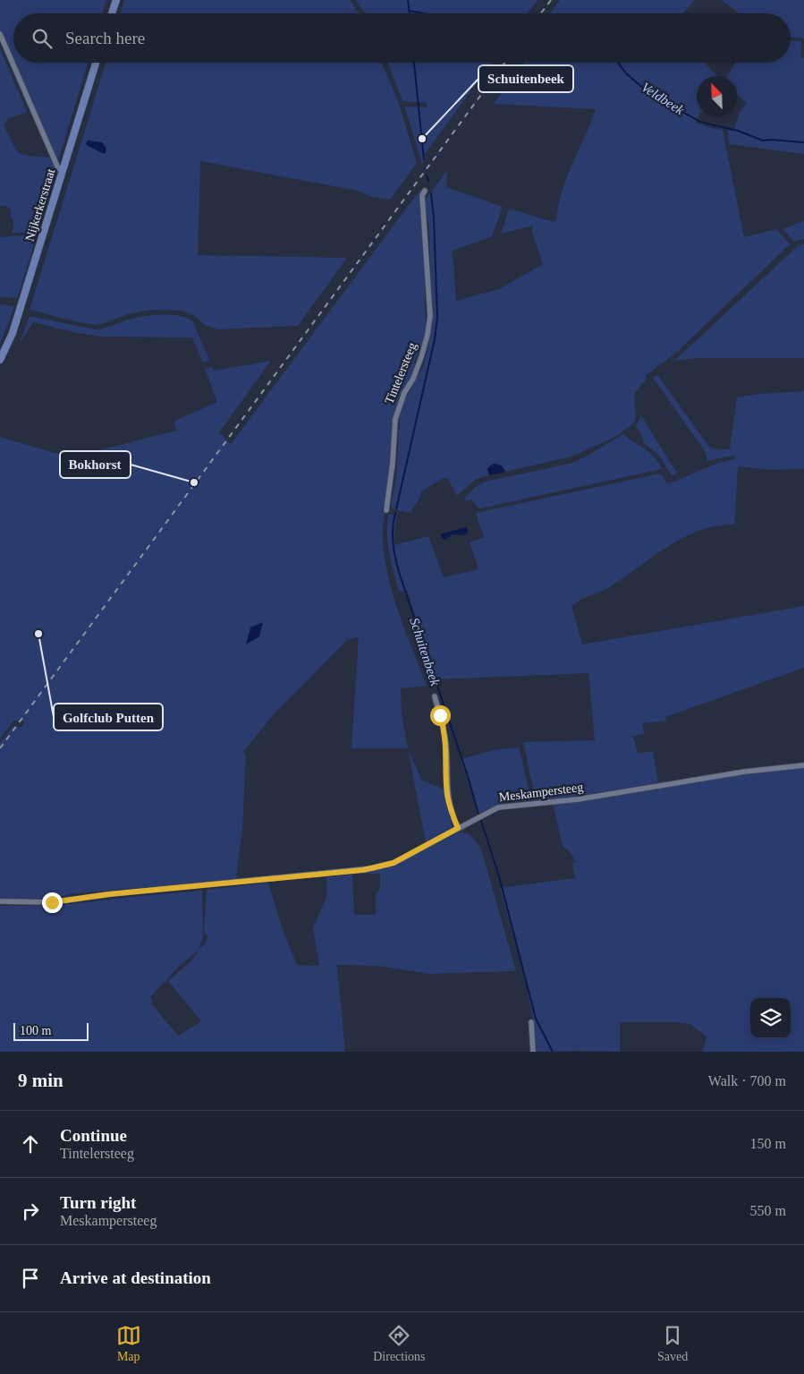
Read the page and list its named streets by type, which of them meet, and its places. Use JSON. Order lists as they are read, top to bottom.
{
  "streets": {
    "main road": ["Nijkerkerstraat"],
    "street": ["Tintelersteeg", "Meskampersteeg"]
  },
  "water": ["Veldbeek", "Schuitenbeek"],
  "places": ["Schuitenbeek", "Bokhorst", "Golfclub Putten"],
  "scale_bar": "100 m",
  "north": "top left",
  "page": {
    "search": "Search here",
    "scale": "100 m",
    "heading": ["9 min", "Walk · 700 m"],
    "list": [
      ["Continue", "Tintelersteeg", "150 m"],
      ["Turn right", "Meskampersteeg", "550 m"],
      "Arrive at destination"
    ],
    "nav": ["Map", "Directions", "Saved"]
  }
}
